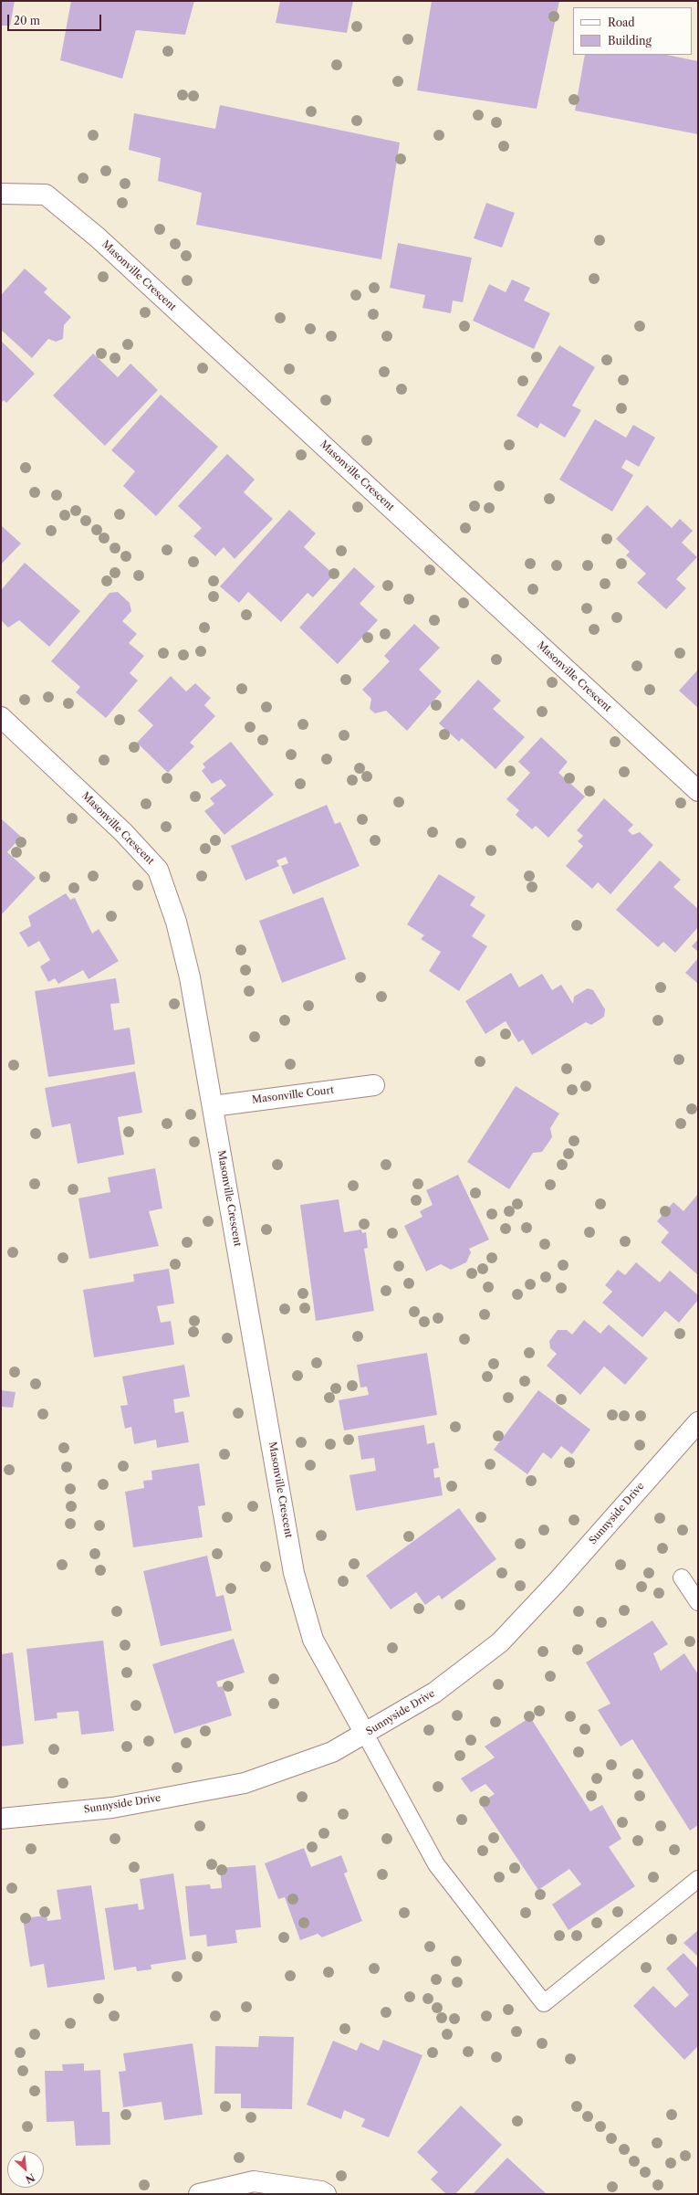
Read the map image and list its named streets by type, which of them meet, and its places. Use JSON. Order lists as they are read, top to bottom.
{
  "streets": {
    "street": ["Masonville Crescent", "Masonville Court", "Sunnyside Drive"]
  },
  "crossings": [
    ["Masonville Crescent", "Masonville Court"],
    ["Masonville Crescent", "Sunnyside Drive"]
  ],
  "legend": ["Road", "Building"],
  "scale_bar": "20 m",
  "north": "bottom right"
}
